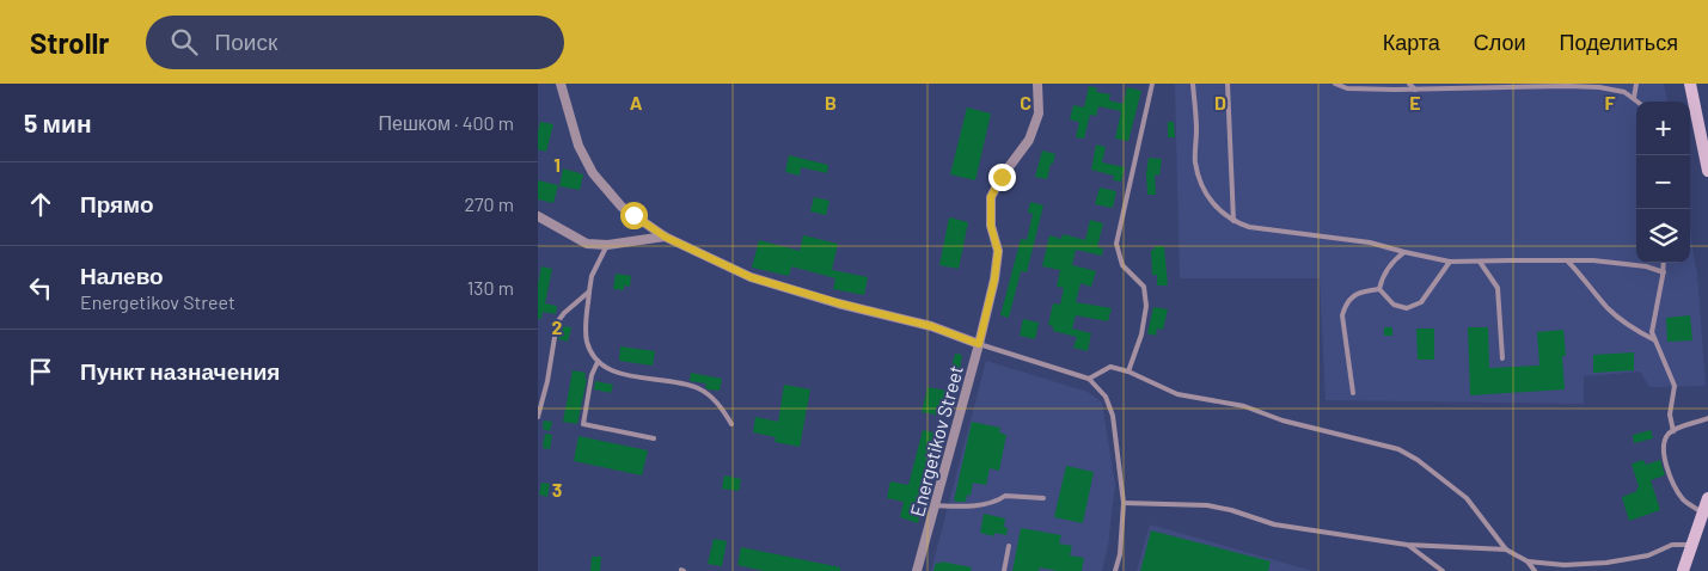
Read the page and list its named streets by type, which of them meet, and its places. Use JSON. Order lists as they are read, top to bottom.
{
  "streets": {
    "street": ["Energetikov Street"]
  },
  "page": {
    "header": "Strollr",
    "search": "Поиск",
    "nav": ["Карта", "Слои", "Поделиться"],
    "heading": ["5 мин", "Пешком · 400 m"],
    "map_buttons": ["+", "−"],
    "list": [
      ["Прямо", "270 m"],
      ["Налево", "Energetikov Street", "130 m"],
      "Пункт назначения"
    ]
  },
  "grid": {
    "columns": [
      "A",
      "B",
      "C",
      "D",
      "E",
      "F"
    ],
    "rows": ["1", "2", "3"]
  }
}
